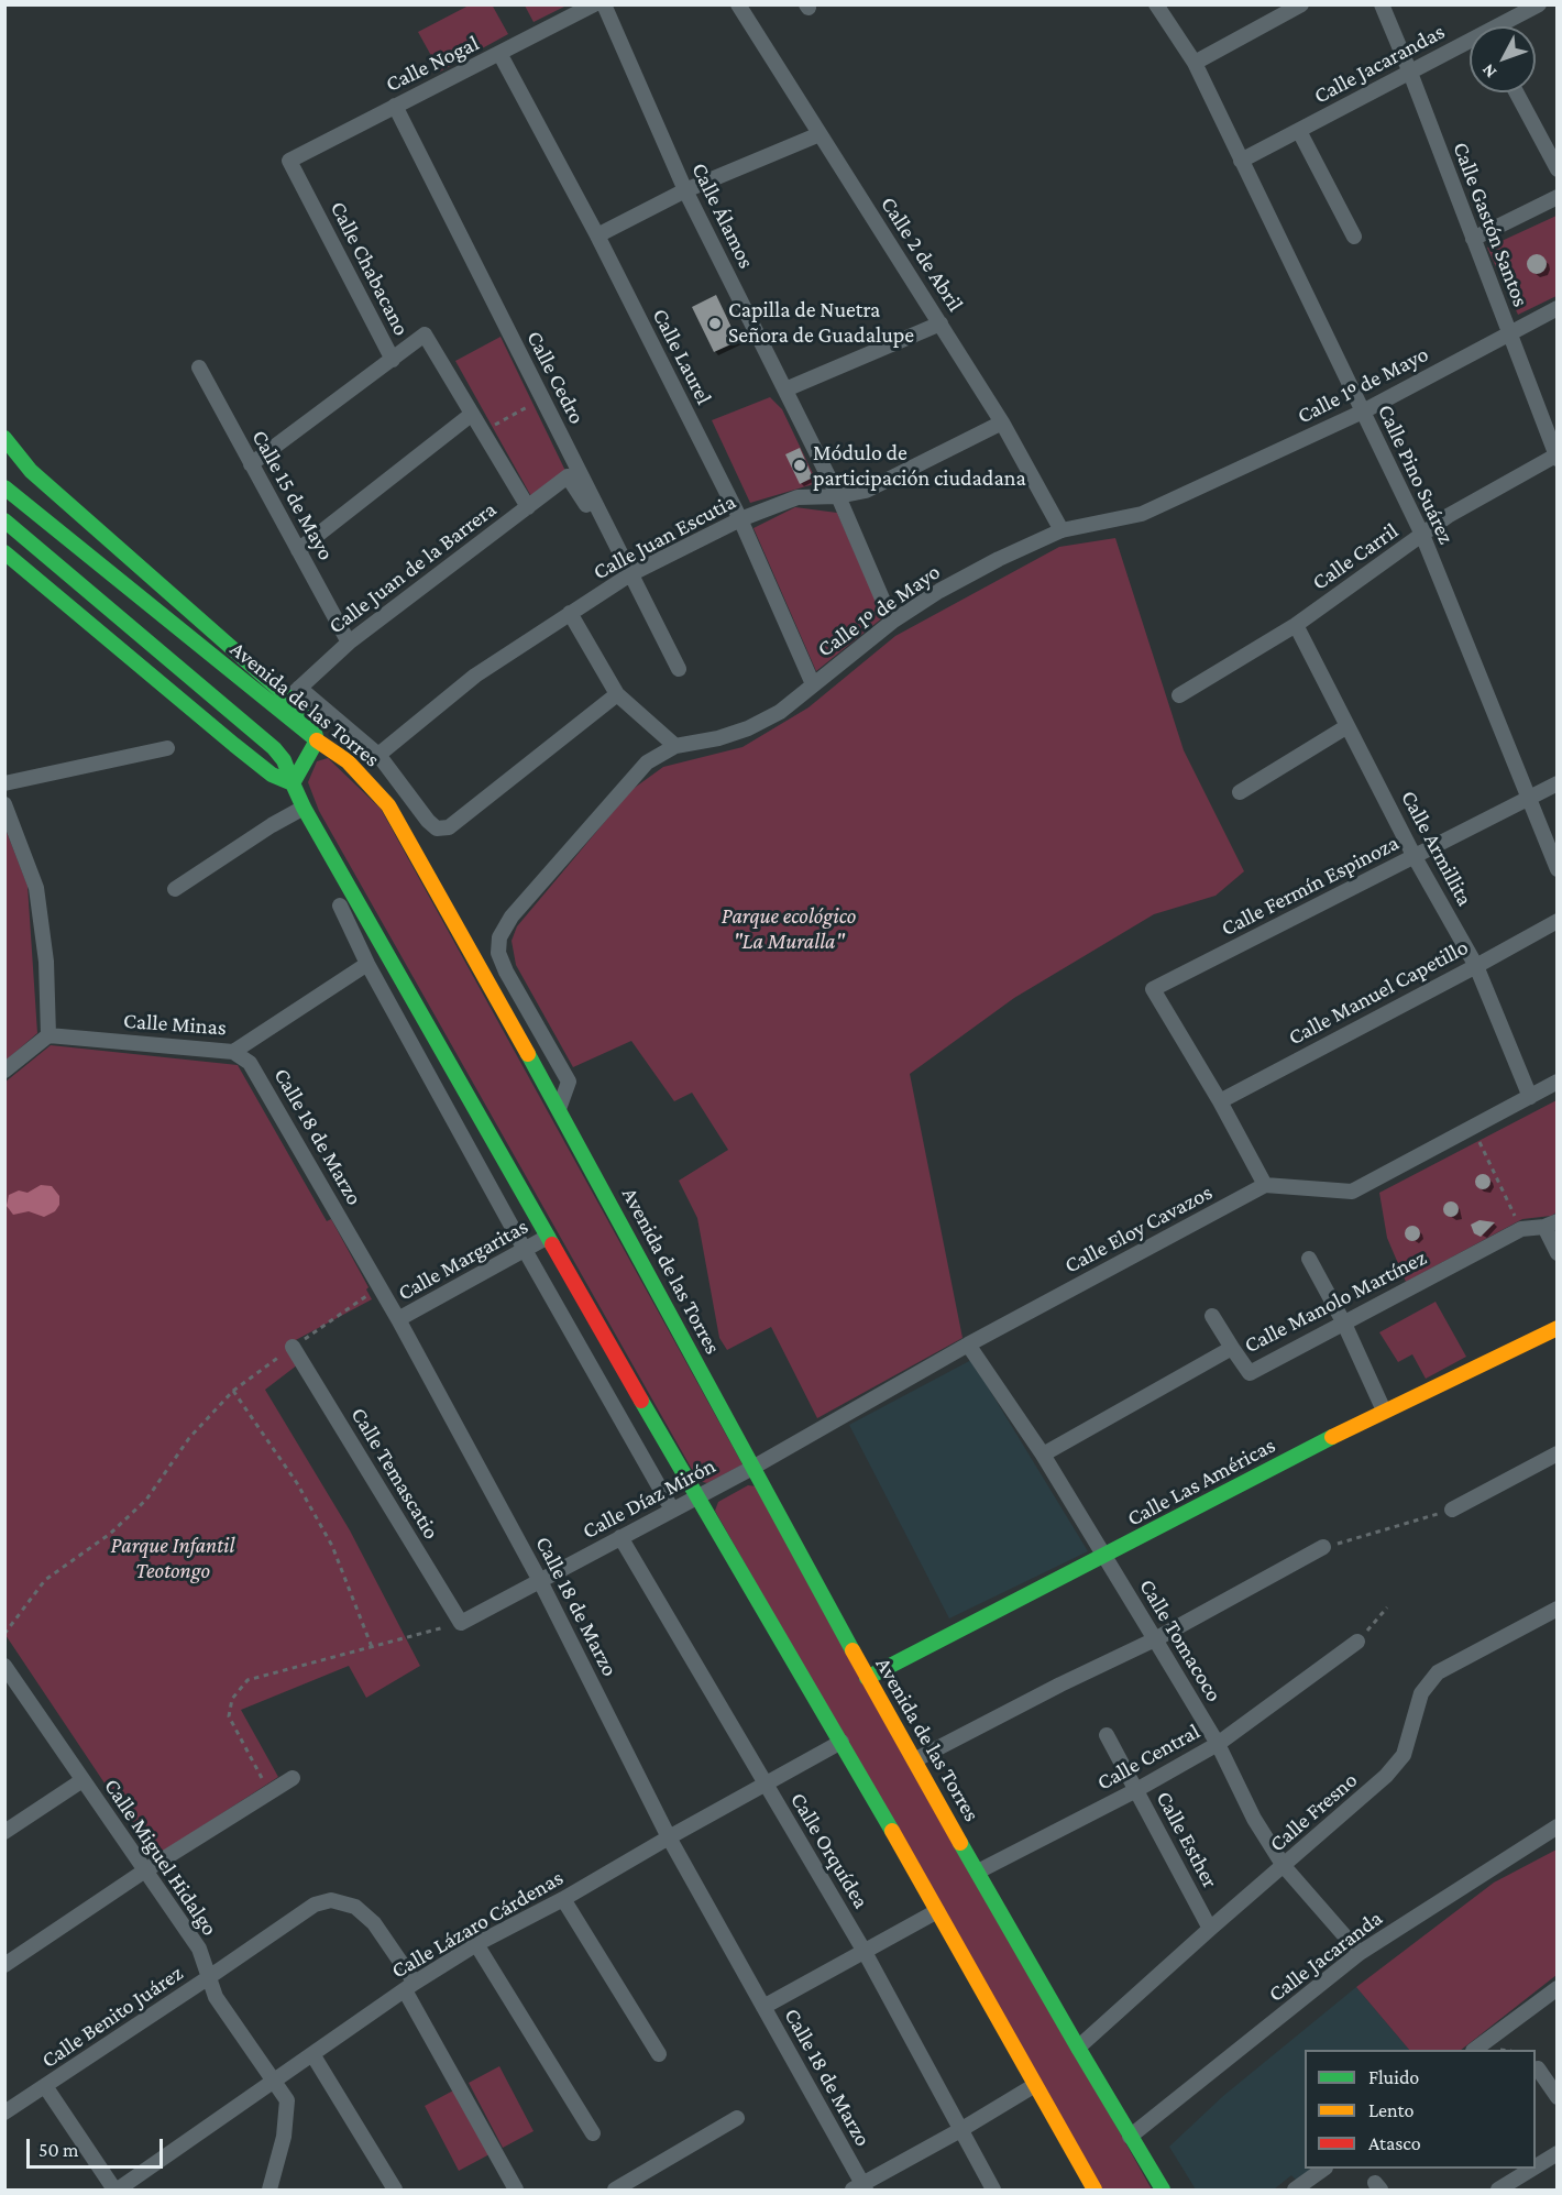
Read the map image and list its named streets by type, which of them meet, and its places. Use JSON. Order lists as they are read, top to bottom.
{
  "streets": {
    "main road": ["Avenida de las Torres", "Calle Las Américas"],
    "street": [
      "Calle Nogal",
      "Calle Jacarandas",
      "Calle Álamos",
      "Calle Gastón Santos",
      "Calle 2 de Abril",
      "Calle Chabacano",
      "Calle Laurel",
      "Calle Cedro",
      "Calle 1º de Mayo",
      "Calle Pino Suárez",
      "Calle 15 de Mayo",
      "Calle Juan Escutia",
      "Calle Carril",
      "Calle Juan de la Barrera",
      "Calle Armillita",
      "Calle Fermín Espinoza",
      "Calle Manuel Capetillo",
      "Calle Minas",
      "Calle 18 de Marzo",
      "Calle Eloy Cavazos",
      "Calle Margaritas",
      "Calle Manolo Martínez",
      "Calle Temascatio",
      "Calle Díaz Mirón",
      "Calle Tomacoco",
      "Calle Central",
      "Calle Fresno",
      "Calle Esther",
      "Calle Orquídea",
      "Calle Miguel Hidalgo",
      "Calle Lázaro Cárdenas",
      "Calle Jacaranda",
      "Calle Benito Juárez"
    ]
  },
  "crossings": [
    ["Calle Nogal", "Calle Chabacano"],
    ["Calle Nogal", "Calle Laurel"],
    ["Calle Nogal", "Calle Cedro"],
    ["Calle Jacarandas", "Calle Gastón Santos"],
    ["Calle Jacarandas", "Calle Pino Suárez"],
    ["Calle Álamos", "Calle 1º de Mayo"],
    ["Calle Álamos", "Calle Juan Escutia"],
    ["Calle Gastón Santos", "Calle 1º de Mayo"],
    ["Calle Gastón Santos", "Calle Carril"],
    ["Calle 2 de Abril", "Calle 1º de Mayo"],
    ["Calle 2 de Abril", "Calle Juan Escutia"],
    ["Calle Chabacano", "Calle Juan de la Barrera"],
    ["Calle Laurel", "Calle 1º de Mayo"],
    ["Calle Laurel", "Calle Juan Escutia"],
    ["Calle Cedro", "Calle Juan Escutia"],
    ["Calle Cedro", "Calle Juan de la Barrera"],
    ["Calle 1º de Mayo", "Calle Pino Suárez"],
    ["Calle 1º de Mayo", "Avenida de las Torres"],
    ["Calle Pino Suárez", "Calle Carril"],
    ["Calle Pino Suárez", "Calle Fermín Espinoza"],
    ["Calle 15 de Mayo", "Calle Juan de la Barrera"],
    ["Calle Carril", "Calle Armillita"],
    ["Avenida de las Torres", "Calle Eloy Cavazos"],
    ["Avenida de las Torres", "Calle Las Américas"],
    ["Avenida de las Torres", "Calle Díaz Mirón"],
    ["Avenida de las Torres", "Calle Central"],
    ["Avenida de las Torres", "Calle Fresno"],
    ["Avenida de las Torres", "Calle Jacaranda"],
    ["Calle Armillita", "Calle Fermín Espinoza"],
    ["Calle Armillita", "Calle Manuel Capetillo"],
    ["Calle Fermín Espinoza", "Calle Manuel Capetillo"],
    ["Calle Minas", "Calle 18 de Marzo"],
    ["Calle 18 de Marzo", "Calle Margaritas"],
    ["Calle 18 de Marzo", "Calle Díaz Mirón"],
    ["Calle 18 de Marzo", "Calle Lázaro Cárdenas"],
    ["Calle Eloy Cavazos", "Calle Díaz Mirón"],
    ["Calle Eloy Cavazos", "Calle Tomacoco"],
    ["Calle Manolo Martínez", "Calle Tomacoco"],
    ["Calle Temascatio", "Calle Díaz Mirón"],
    ["Calle Las Américas", "Calle Tomacoco"],
    ["Calle Díaz Mirón", "Calle Orquídea"],
    ["Calle Tomacoco", "Calle Central"],
    ["Calle Tomacoco", "Calle Fresno"],
    ["Calle Tomacoco", "Calle Jacaranda"],
    ["Calle Central", "Calle Esther"],
    ["Calle Fresno", "Calle Esther"],
    ["Calle Orquídea", "Calle Lázaro Cárdenas"],
    ["Calle Miguel Hidalgo", "Calle Lázaro Cárdenas"],
    ["Calle Miguel Hidalgo", "Calle Benito Juárez"],
    ["Calle Lázaro Cárdenas", "Calle Benito Juárez"]
  ],
  "parks": ["Parque ecológico \"La Muralla\"", "Parque Infantil Teotongo"],
  "places": ["Capilla de Nuetra Señora de Guadalupe", "Módulo de participación ciudadana"],
  "legend": ["Fluido", "Lento", "Atasco"],
  "scale_bar": "50 m",
  "north": "bottom left"
}
